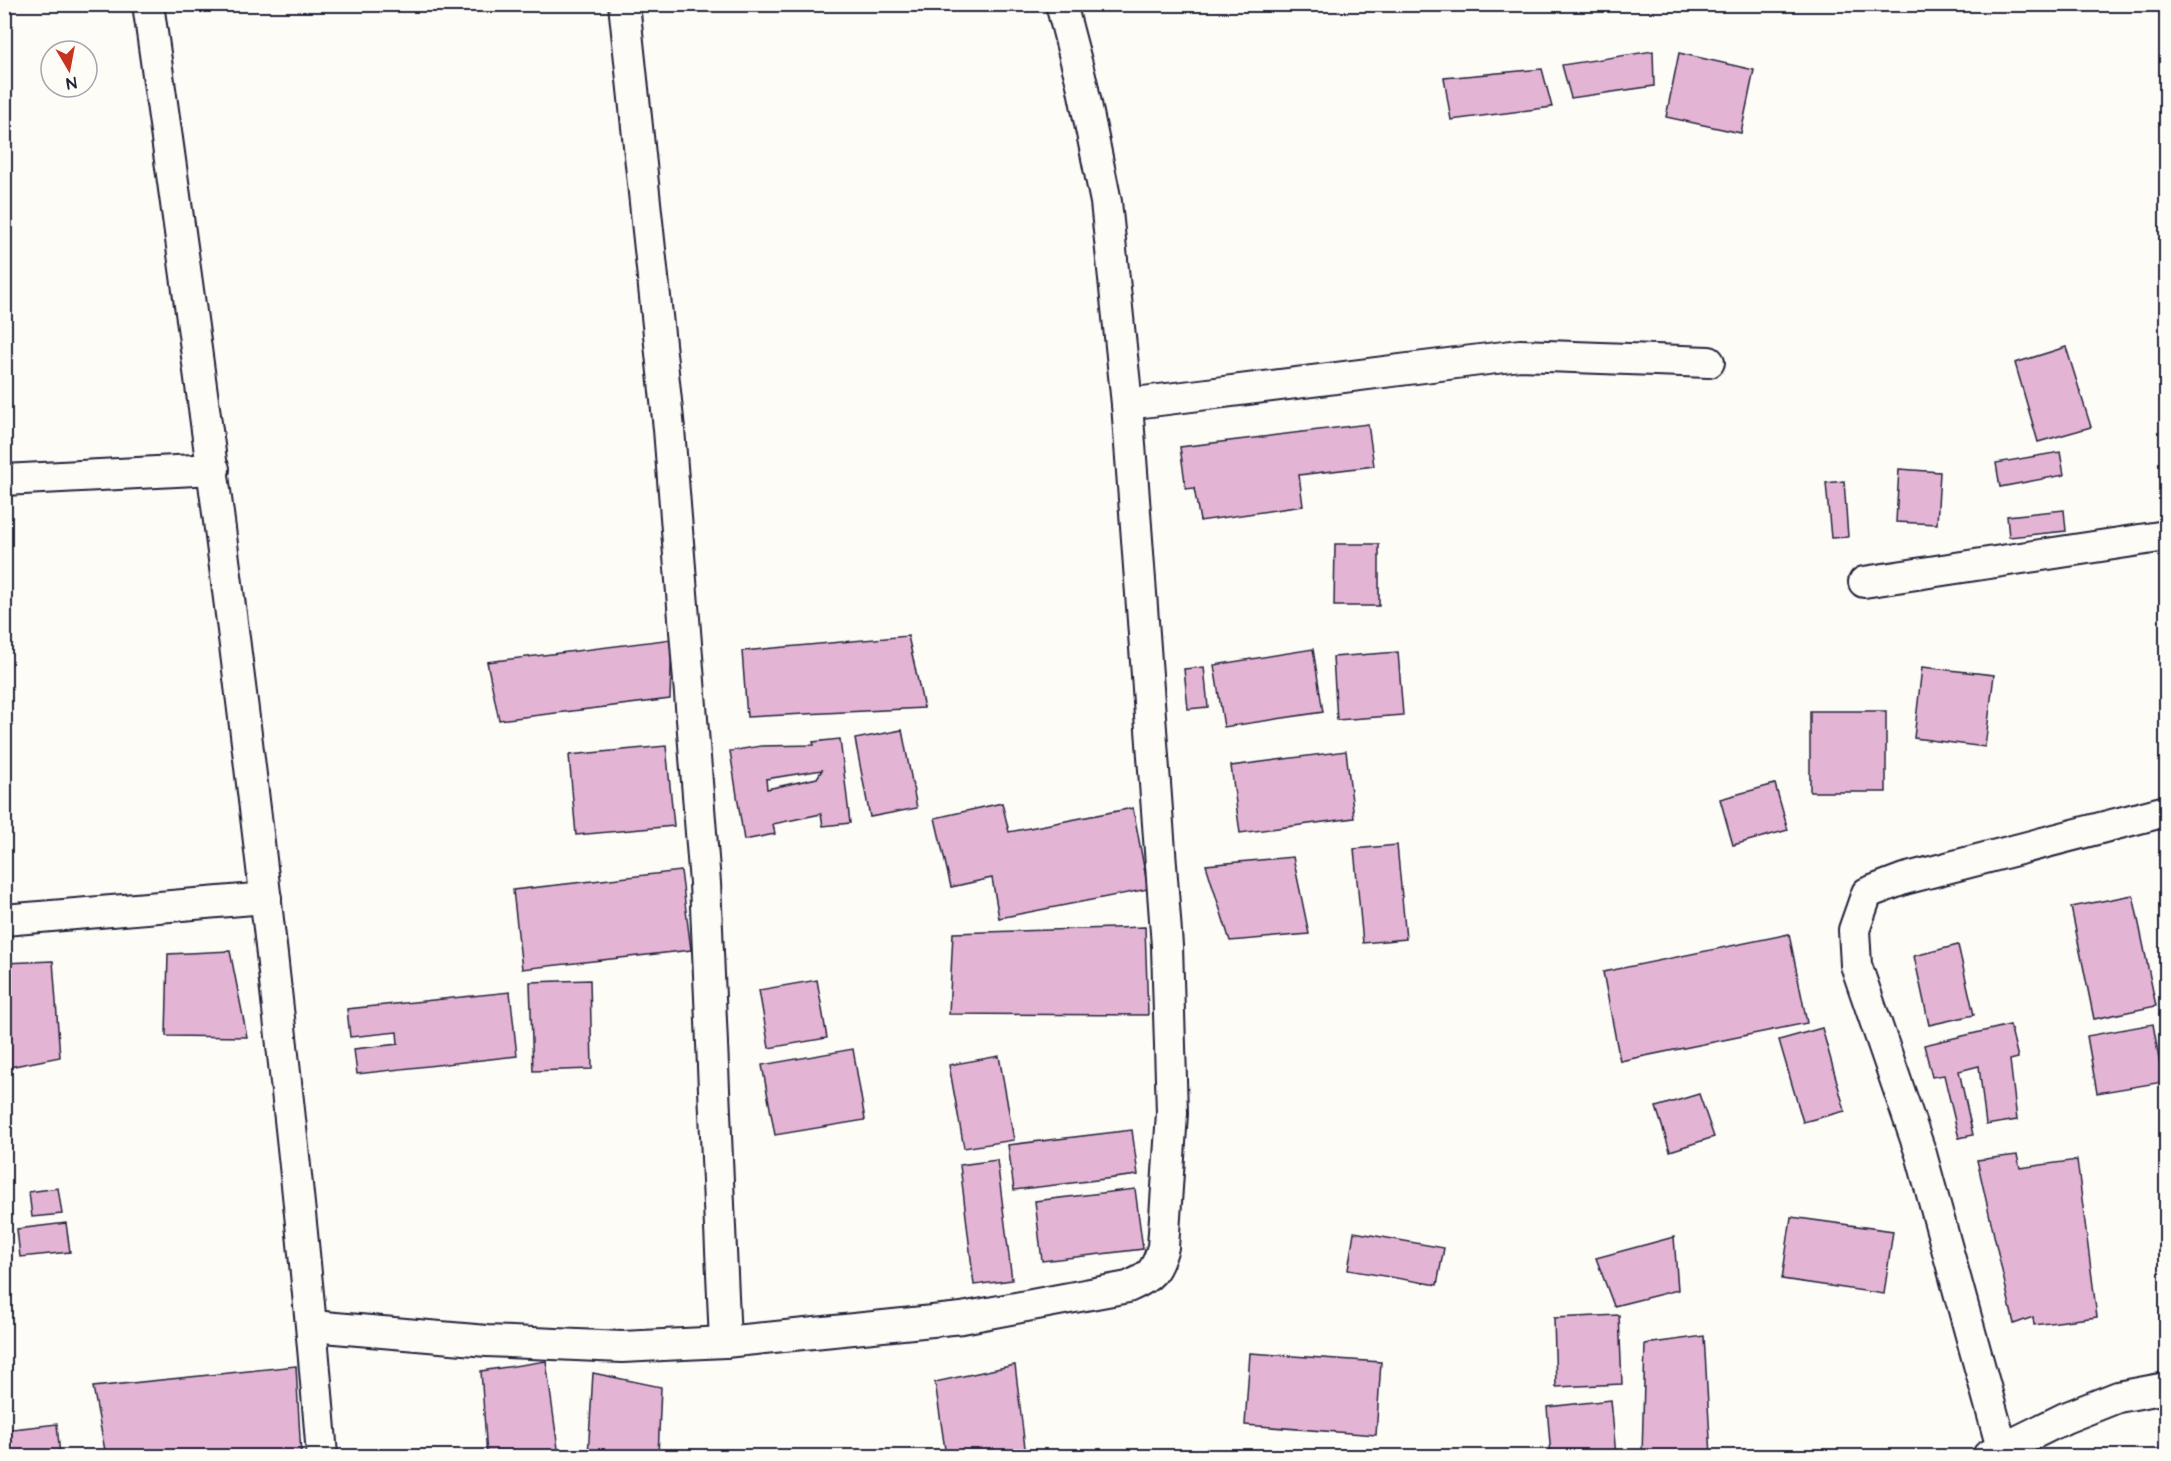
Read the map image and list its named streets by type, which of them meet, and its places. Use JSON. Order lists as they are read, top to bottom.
{
  "north": "bottom"
}
